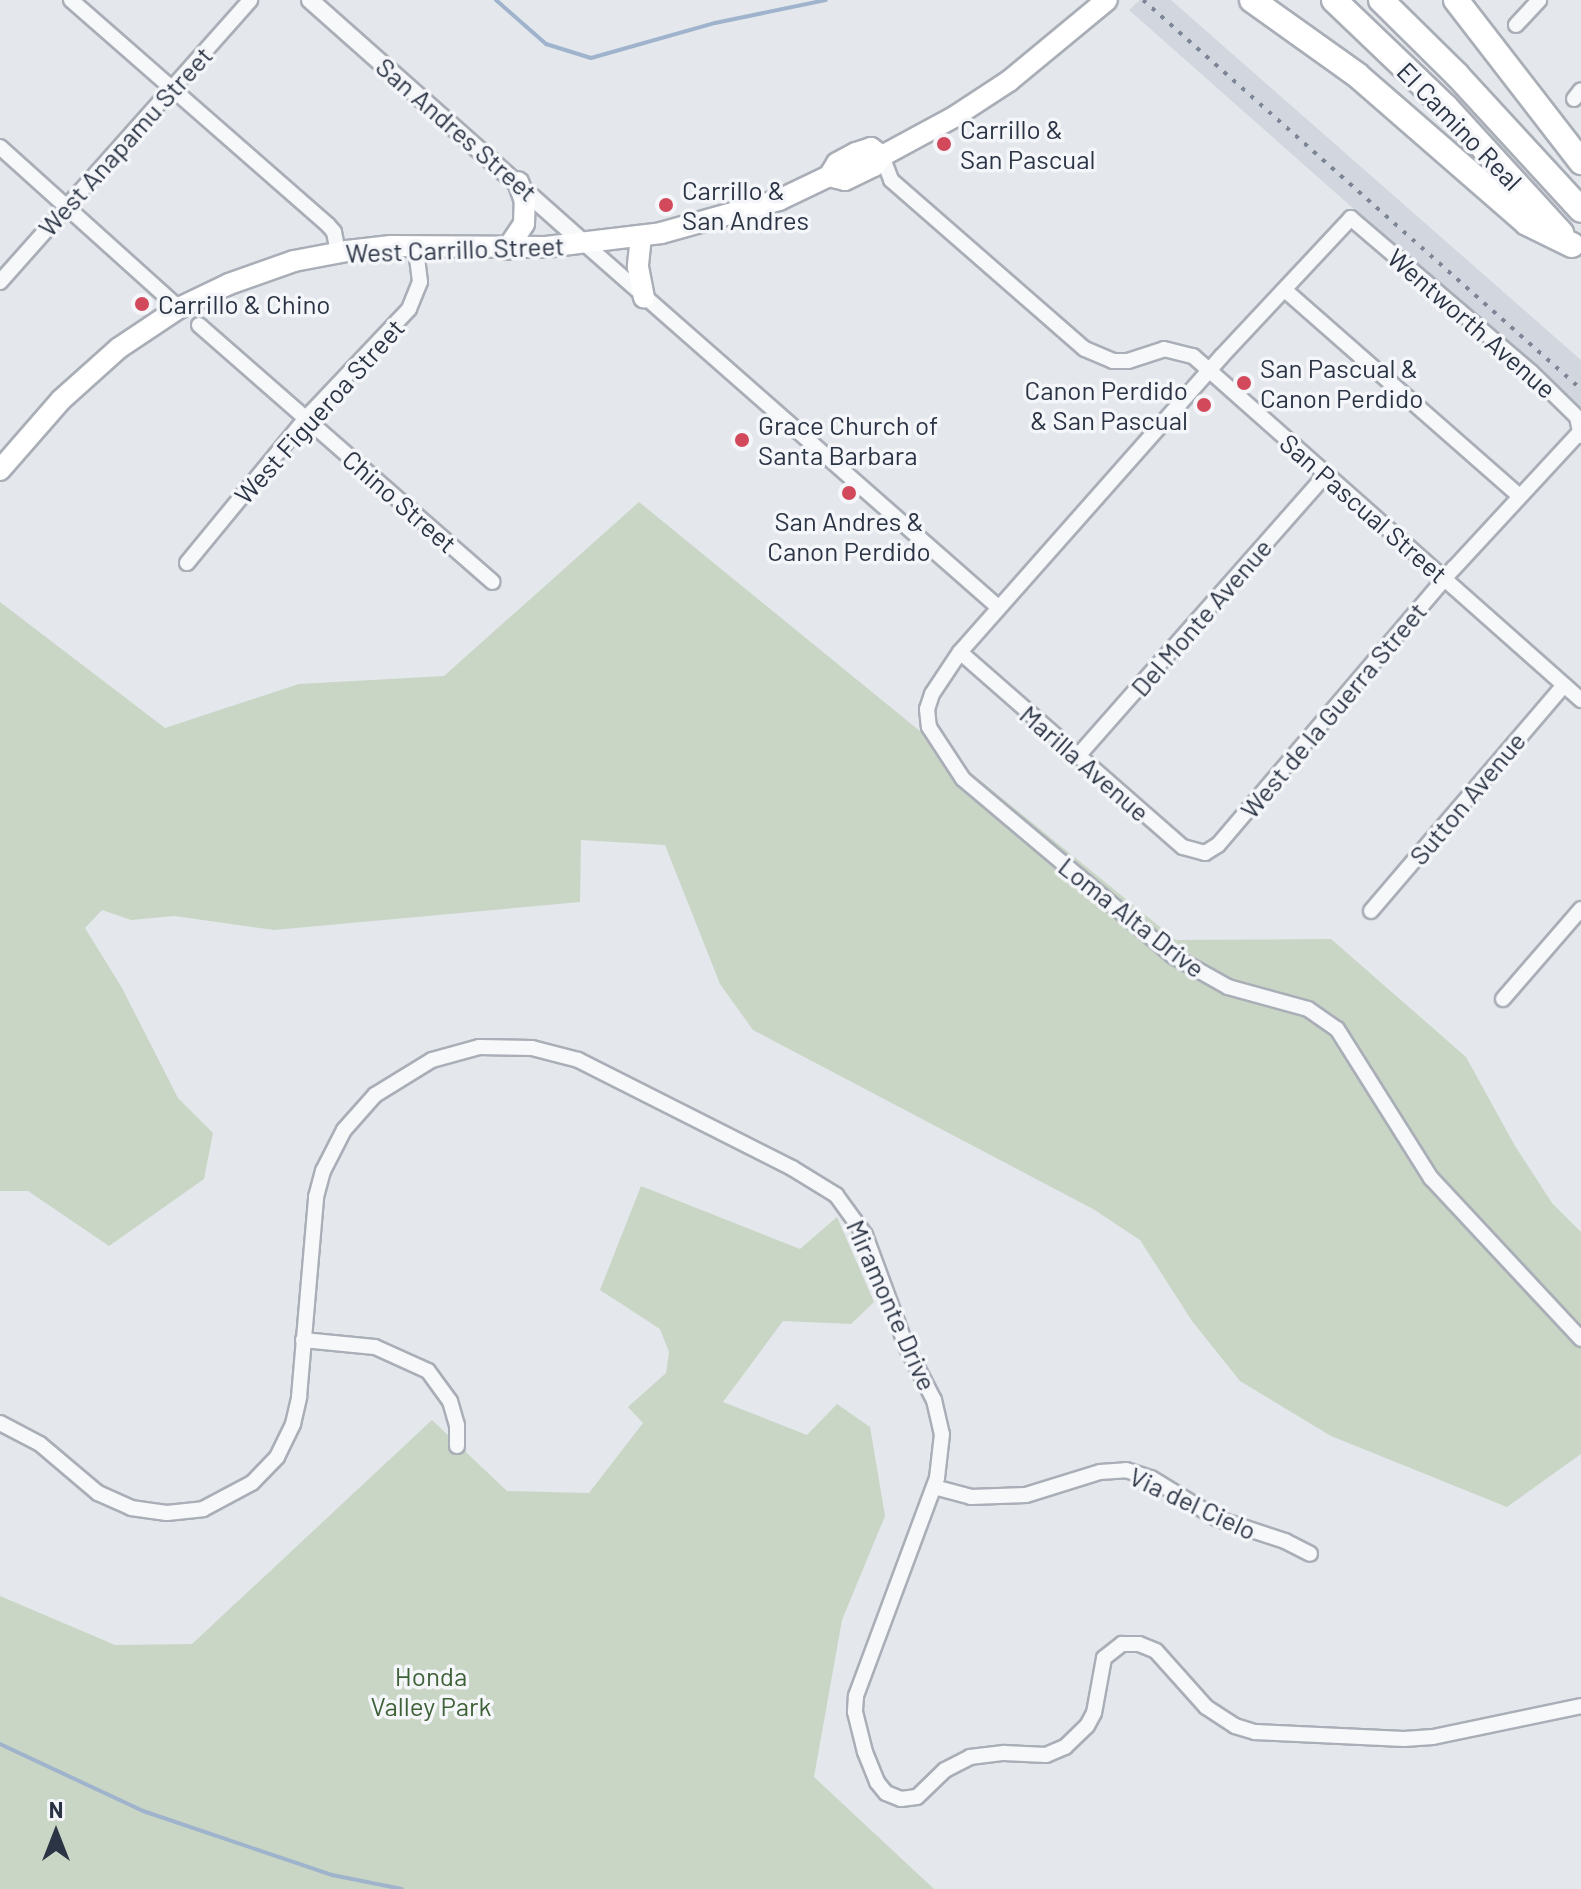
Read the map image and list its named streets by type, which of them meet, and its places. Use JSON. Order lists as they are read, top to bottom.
{
  "streets": {
    "highway": ["El Camino Real"],
    "main road": ["West Carrillo Street"],
    "street": [
      "San Andres Street",
      "West Anapamu Street",
      "Wentworth Avenue",
      "West Figueroa Street",
      "Chino Street",
      "San Pascual Street",
      "Del Monte Avenue",
      "West de la Guerra Street",
      "Marilla Avenue",
      "Sutton Avenue",
      "Loma Alta Drive",
      "Miramonte Drive",
      "Via del Cielo"
    ]
  },
  "crossings": [
    ["San Andres Street", "West Carrillo Street"],
    ["West Carrillo Street", "West Figueroa Street"],
    ["West Carrillo Street", "San Pascual Street"],
    ["Wentworth Avenue", "West de la Guerra Street"],
    ["West Figueroa Street", "Chino Street"],
    ["San Pascual Street", "Del Monte Avenue"],
    ["San Pascual Street", "West de la Guerra Street"],
    ["San Pascual Street", "Sutton Avenue"],
    ["Del Monte Avenue", "Marilla Avenue"],
    ["West de la Guerra Street", "Marilla Avenue"],
    ["Marilla Avenue", "Loma Alta Drive"],
    ["Miramonte Drive", "Via del Cielo"]
  ],
  "parks": ["Honda Valley Park"],
  "places": [
    "Carrillo & San Pascual",
    "Carrillo & San Andres",
    "Carrillo & Chino",
    "San Pascual & Canon Perdido",
    "Canon Perdido & San Pascual",
    "Grace Church of Santa Barbara",
    "San Andres & Canon Perdido"
  ],
  "north": "top"
}
